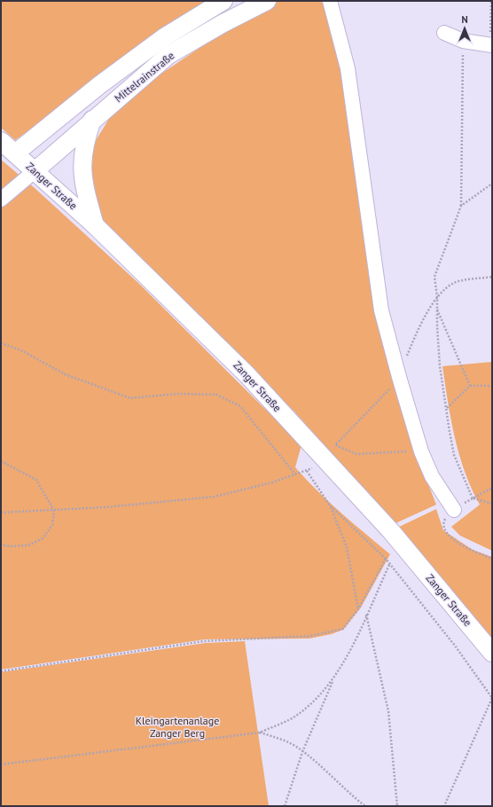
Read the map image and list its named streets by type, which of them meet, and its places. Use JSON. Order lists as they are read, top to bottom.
{
  "streets": {
    "street": ["Mittelrainstraße", "Zanger Straße"]
  },
  "crossings": [
    ["Mittelrainstraße", "Zanger Straße"]
  ],
  "parks": ["Kleingartenanlage Zanger Berg"],
  "north": "top"
}
